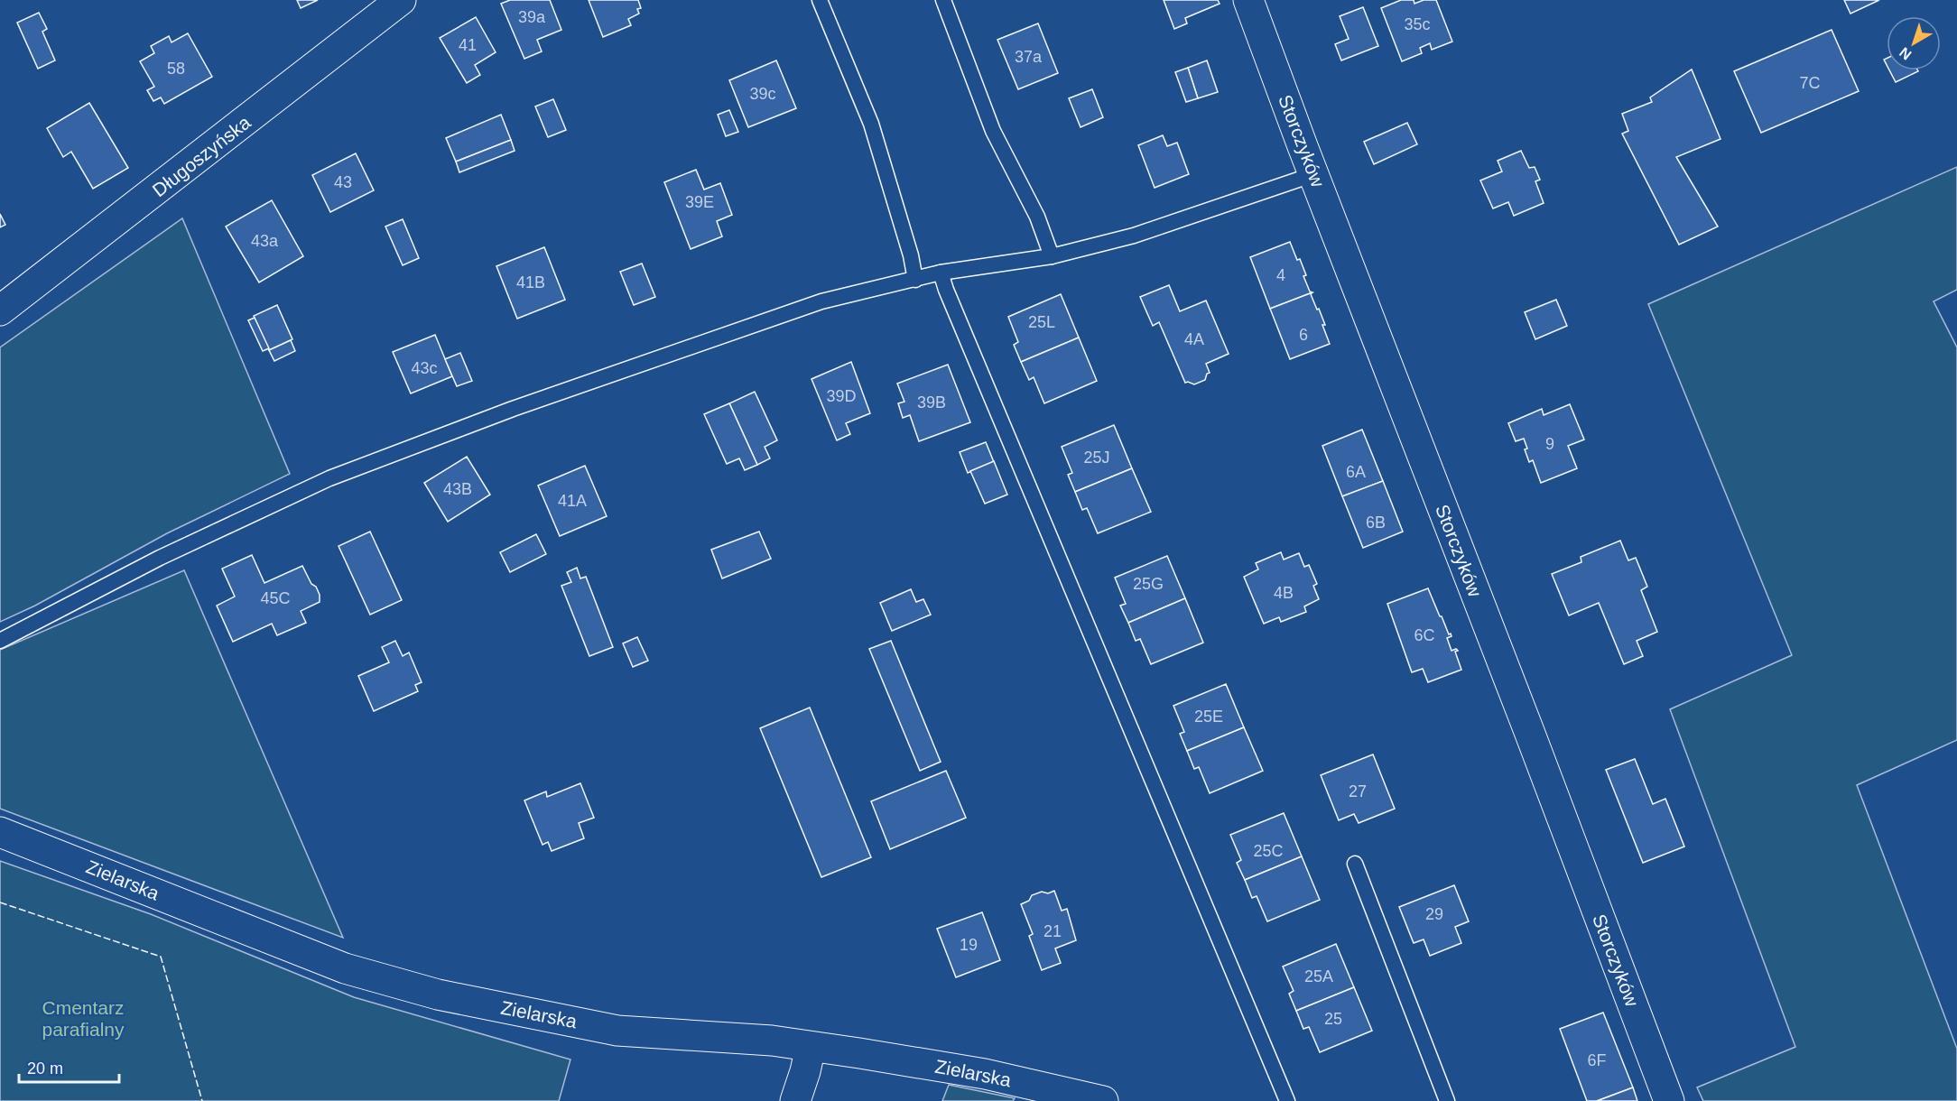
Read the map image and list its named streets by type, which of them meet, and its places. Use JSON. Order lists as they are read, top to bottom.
{
  "streets": {
    "street": ["Storczyków", "Długoszyńska", "Zielarska"]
  },
  "parks": ["Cmentarz parafialny"],
  "house_numbers": [
    "39a",
    "35c",
    "41",
    "37a",
    "58",
    "7C",
    "39c",
    "43",
    "39E",
    "43a",
    "4",
    "41B",
    "25L",
    "6",
    "4A",
    "43c",
    "39D",
    "39B",
    "9",
    "25J",
    "6A",
    "43B",
    "41A",
    "6B",
    "25G",
    "4B",
    "45C",
    "6C",
    "25E",
    "27",
    "25C",
    "29",
    "21",
    "19",
    "25A",
    "25",
    "6F"
  ],
  "scale_bar": "20 m",
  "north": "bottom left"
}
